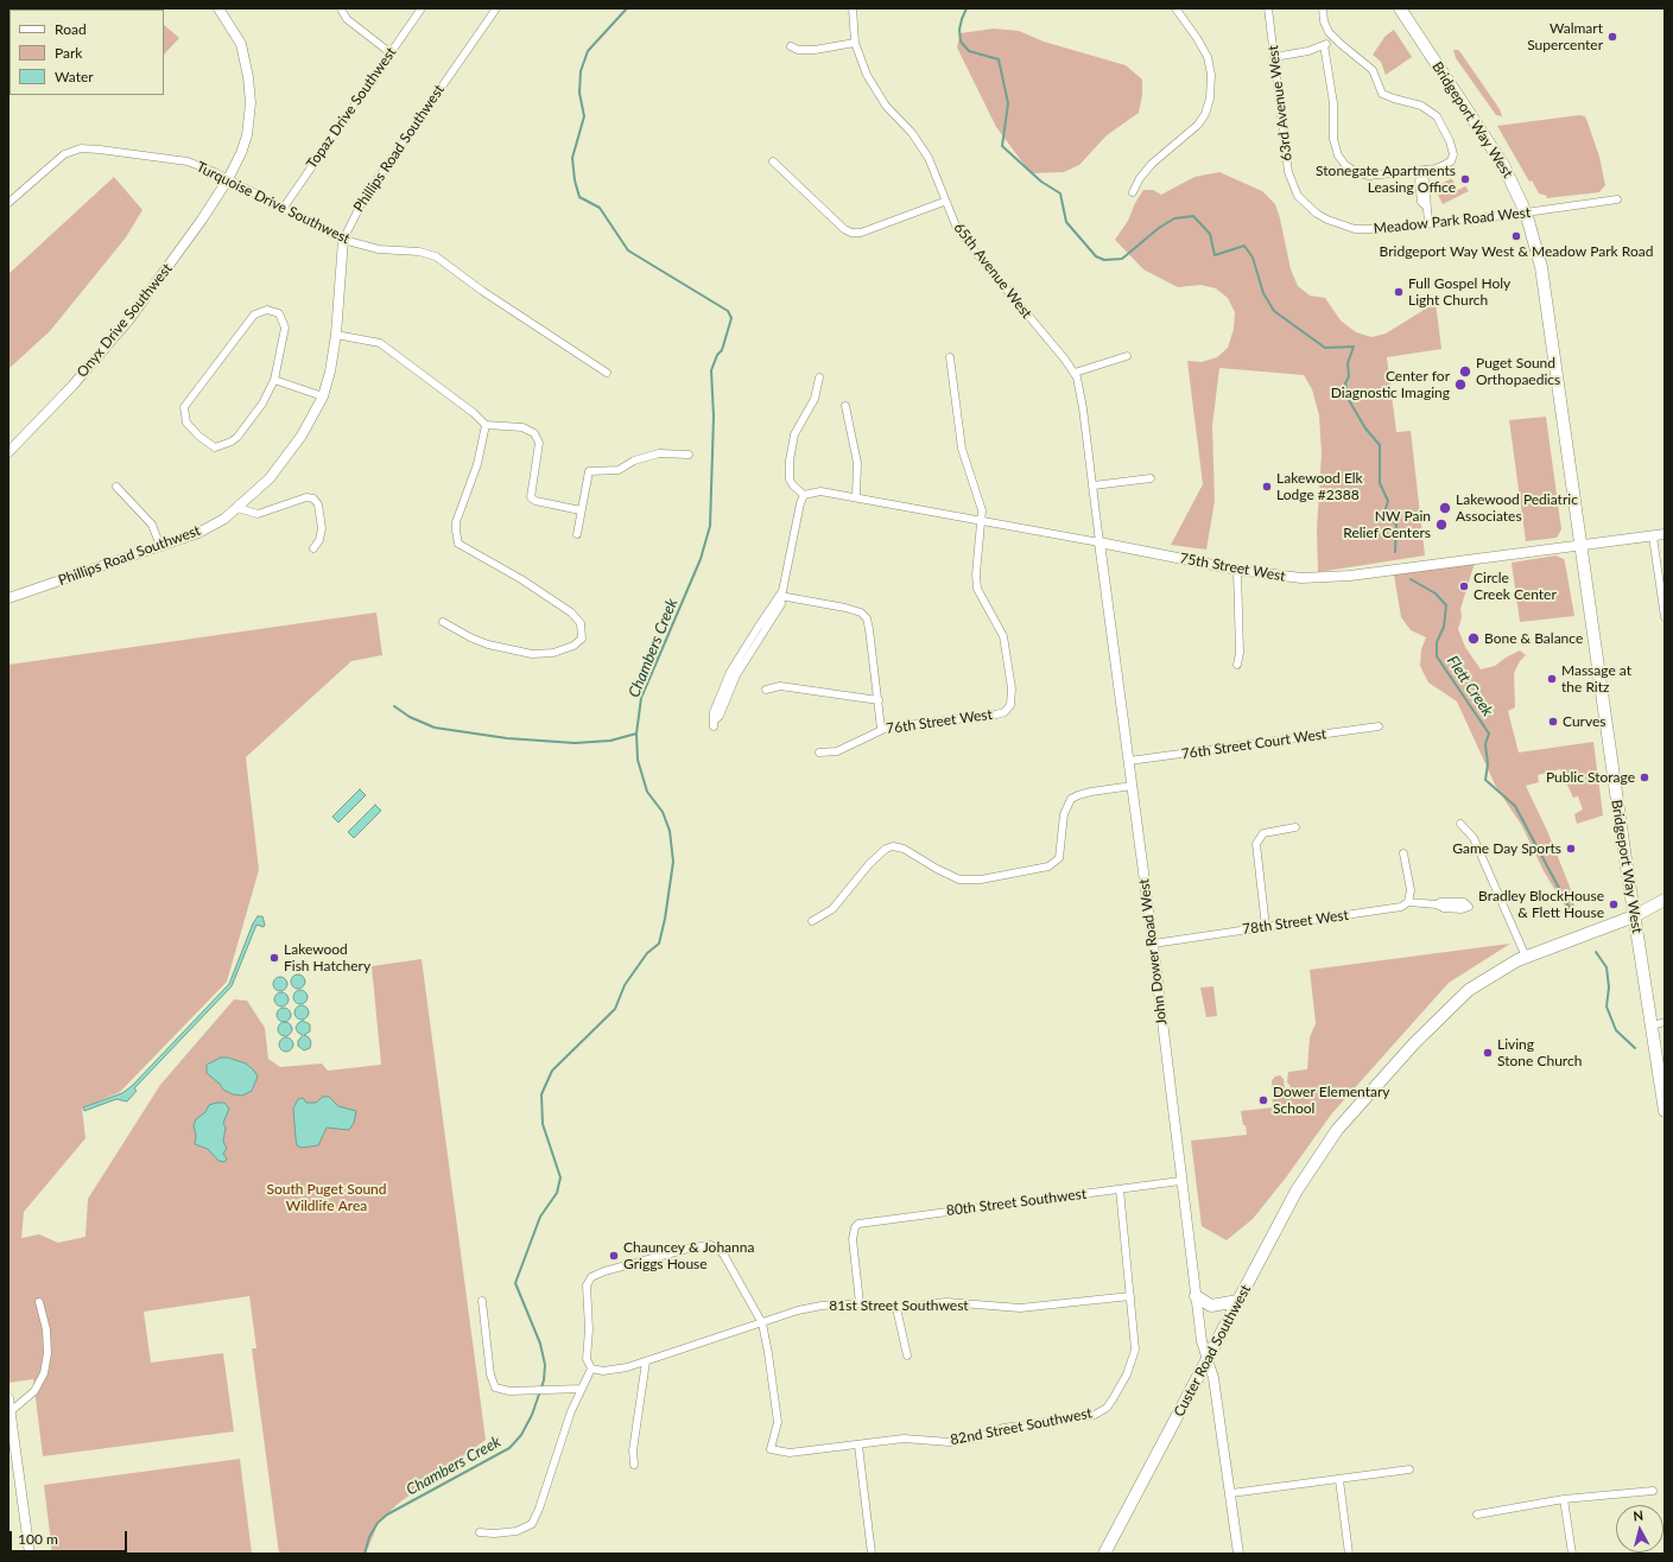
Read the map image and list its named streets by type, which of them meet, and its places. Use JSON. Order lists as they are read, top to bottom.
{
  "streets": {
    "main road": ["Bridgeport Way West", "Custer Road Southwest"],
    "street": [
      "63rd Avenue West",
      "Topaz Drive Southwest",
      "Phillips Road Southwest",
      "Turquoise Drive Southwest",
      "Meadow Park Road West",
      "65th Avenue West",
      "Onyx Drive Southwest",
      "75th Street West",
      "76th Street West",
      "76th Street Court West",
      "78th Street West",
      "John Dower Road West",
      "80th Street Southwest",
      "81st Street Southwest",
      "82nd Street Southwest"
    ]
  },
  "crossings": [
    ["63rd Avenue West", "Meadow Park Road West"],
    ["Topaz Drive Southwest", "Turquoise Drive Southwest"],
    ["Bridgeport Way West", "Meadow Park Road West"],
    ["Bridgeport Way West", "75th Street West"],
    ["Bridgeport Way West", "Custer Road Southwest"],
    ["Phillips Road Southwest", "Turquoise Drive Southwest"],
    ["Turquoise Drive Southwest", "Onyx Drive Southwest"],
    ["65th Avenue West", "75th Street West"],
    ["65th Avenue West", "John Dower Road West"],
    ["75th Street West", "76th Street West"],
    ["75th Street West", "John Dower Road West"],
    ["76th Street Court West", "John Dower Road West"],
    ["78th Street West", "John Dower Road West"],
    ["John Dower Road West", "80th Street Southwest"],
    ["John Dower Road West", "Custer Road Southwest"],
    ["80th Street Southwest", "81st Street Southwest"],
    ["81st Street Southwest", "82nd Street Southwest"]
  ],
  "water": ["Chambers Creek", "Flett Creek"],
  "parks": ["South Puget Sound Wildlife Area"],
  "places": [
    "Walmart Supercenter",
    "Stonegate Apartments Leasing Office",
    "Bridgeport Way West & Meadow Park Road",
    "Full Gospel Holy Light Church",
    "Puget Sound Orthopaedics",
    "Center for Diagnostic Imaging",
    "Lakewood Elk Lodge #2388",
    "Lakewood Pediatric Associates",
    "NW Pain Relief Centers",
    "Circle Creek Center",
    "Bone & Balance",
    "Massage at the Ritz",
    "Curves",
    "Public Storage",
    "Game Day Sports",
    "Bradley BlockHouse & Flett House",
    "Lakewood Fish Hatchery",
    "Living Stone Church",
    "Dower Elementary School",
    "Chauncey & Johanna Griggs House"
  ],
  "legend": ["Road", "Park", "Water"],
  "scale_bar": "100 m",
  "north": "top"
}
